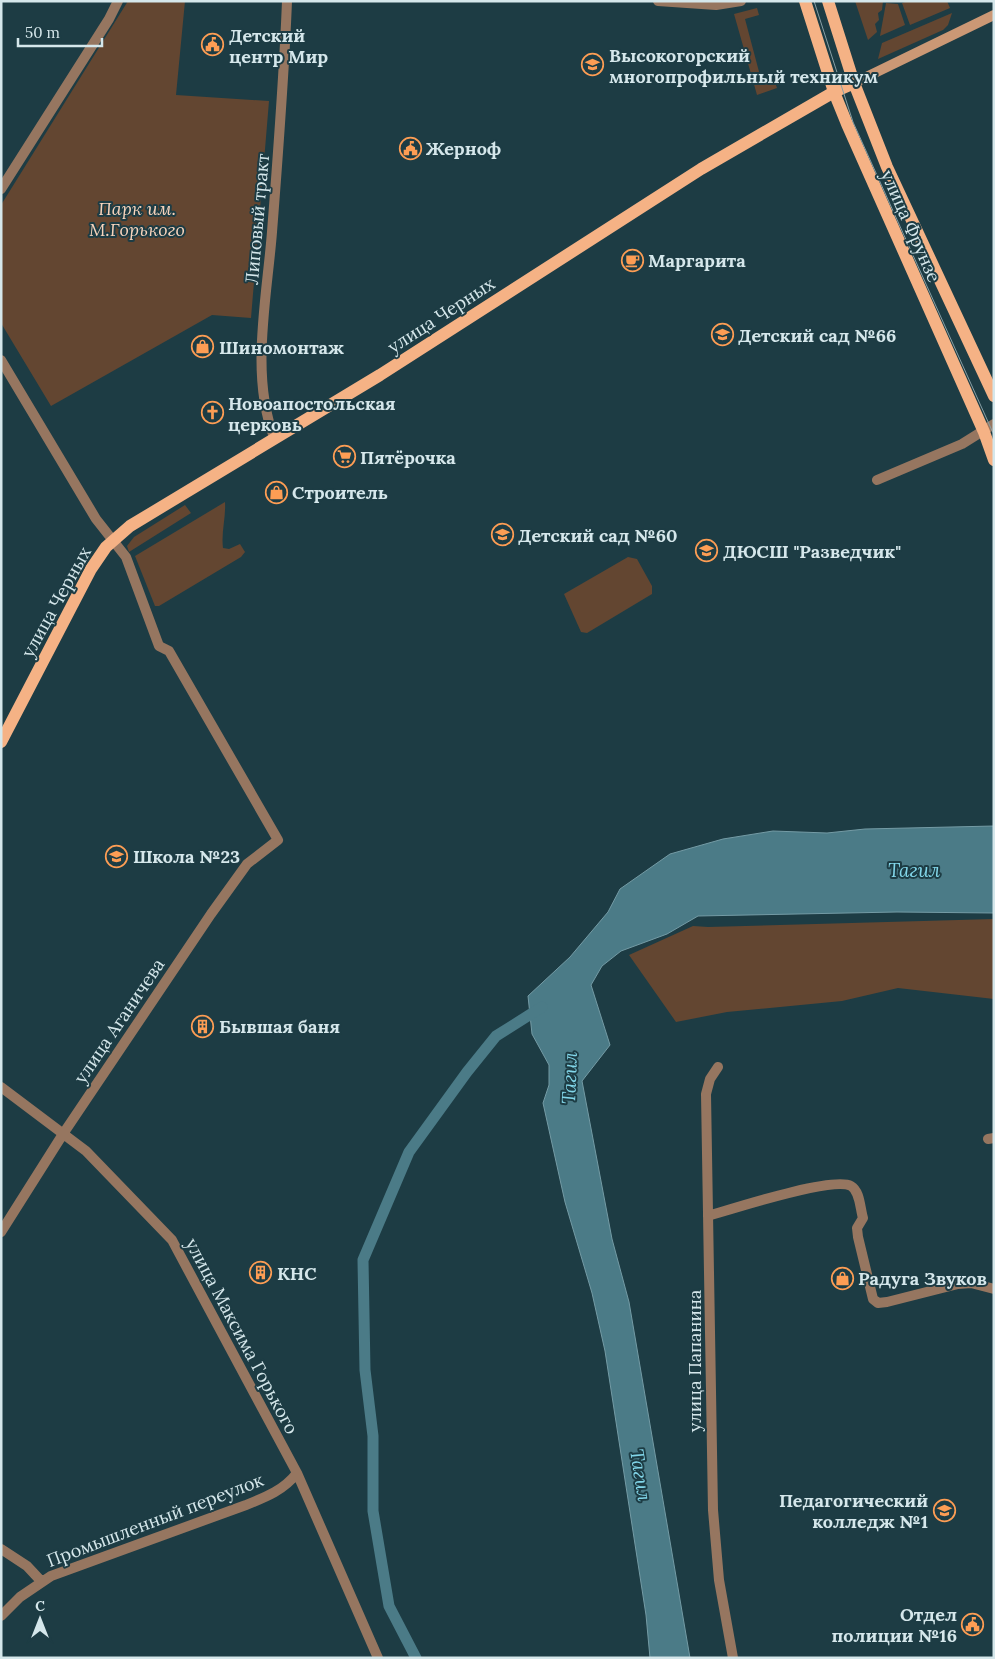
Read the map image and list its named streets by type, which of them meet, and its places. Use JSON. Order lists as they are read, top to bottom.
{
  "streets": {
    "main road": ["улица Фрунзе", "улица Черных"],
    "street": [
      "Липовый тракт",
      "улица Аганичева",
      "улица Максима Горького",
      "улица Папанина",
      "Промышленный переулок"
    ]
  },
  "crossings": [
    ["Липовый тракт", "улица Черных"],
    ["улица Фрунзе", "улица Черных"],
    ["улица Черных", "улица Аганичева"],
    ["улица Аганичева", "улица Максима Горького"],
    ["улица Максима Горького", "Промышленный переулок"]
  ],
  "water": ["Тагил"],
  "parks": ["Парк им. М.Горького"],
  "places": {
    "public building": ["Детский центр Мир", "Жерноф", "Отдел полиции №16"],
    "school or university": [
      "Высокогорский многопрофильный техникум",
      "Детский сад №66",
      "Детский сад №60",
      "ДЮСШ \"Разведчик\"",
      "Школа №23",
      "Педагогический колледж №1"
    ],
    "cafe": ["Маргарита"],
    "shop": ["Шиномонтаж", "Строитель", "Радуга Звуков"],
    "church": ["Новоапостольская церковь"],
    "supermarket": ["Пятёрочка"],
    "building": ["Бывшая баня", "КНС"]
  },
  "scale_bar": "50 m",
  "north": "top"
}
